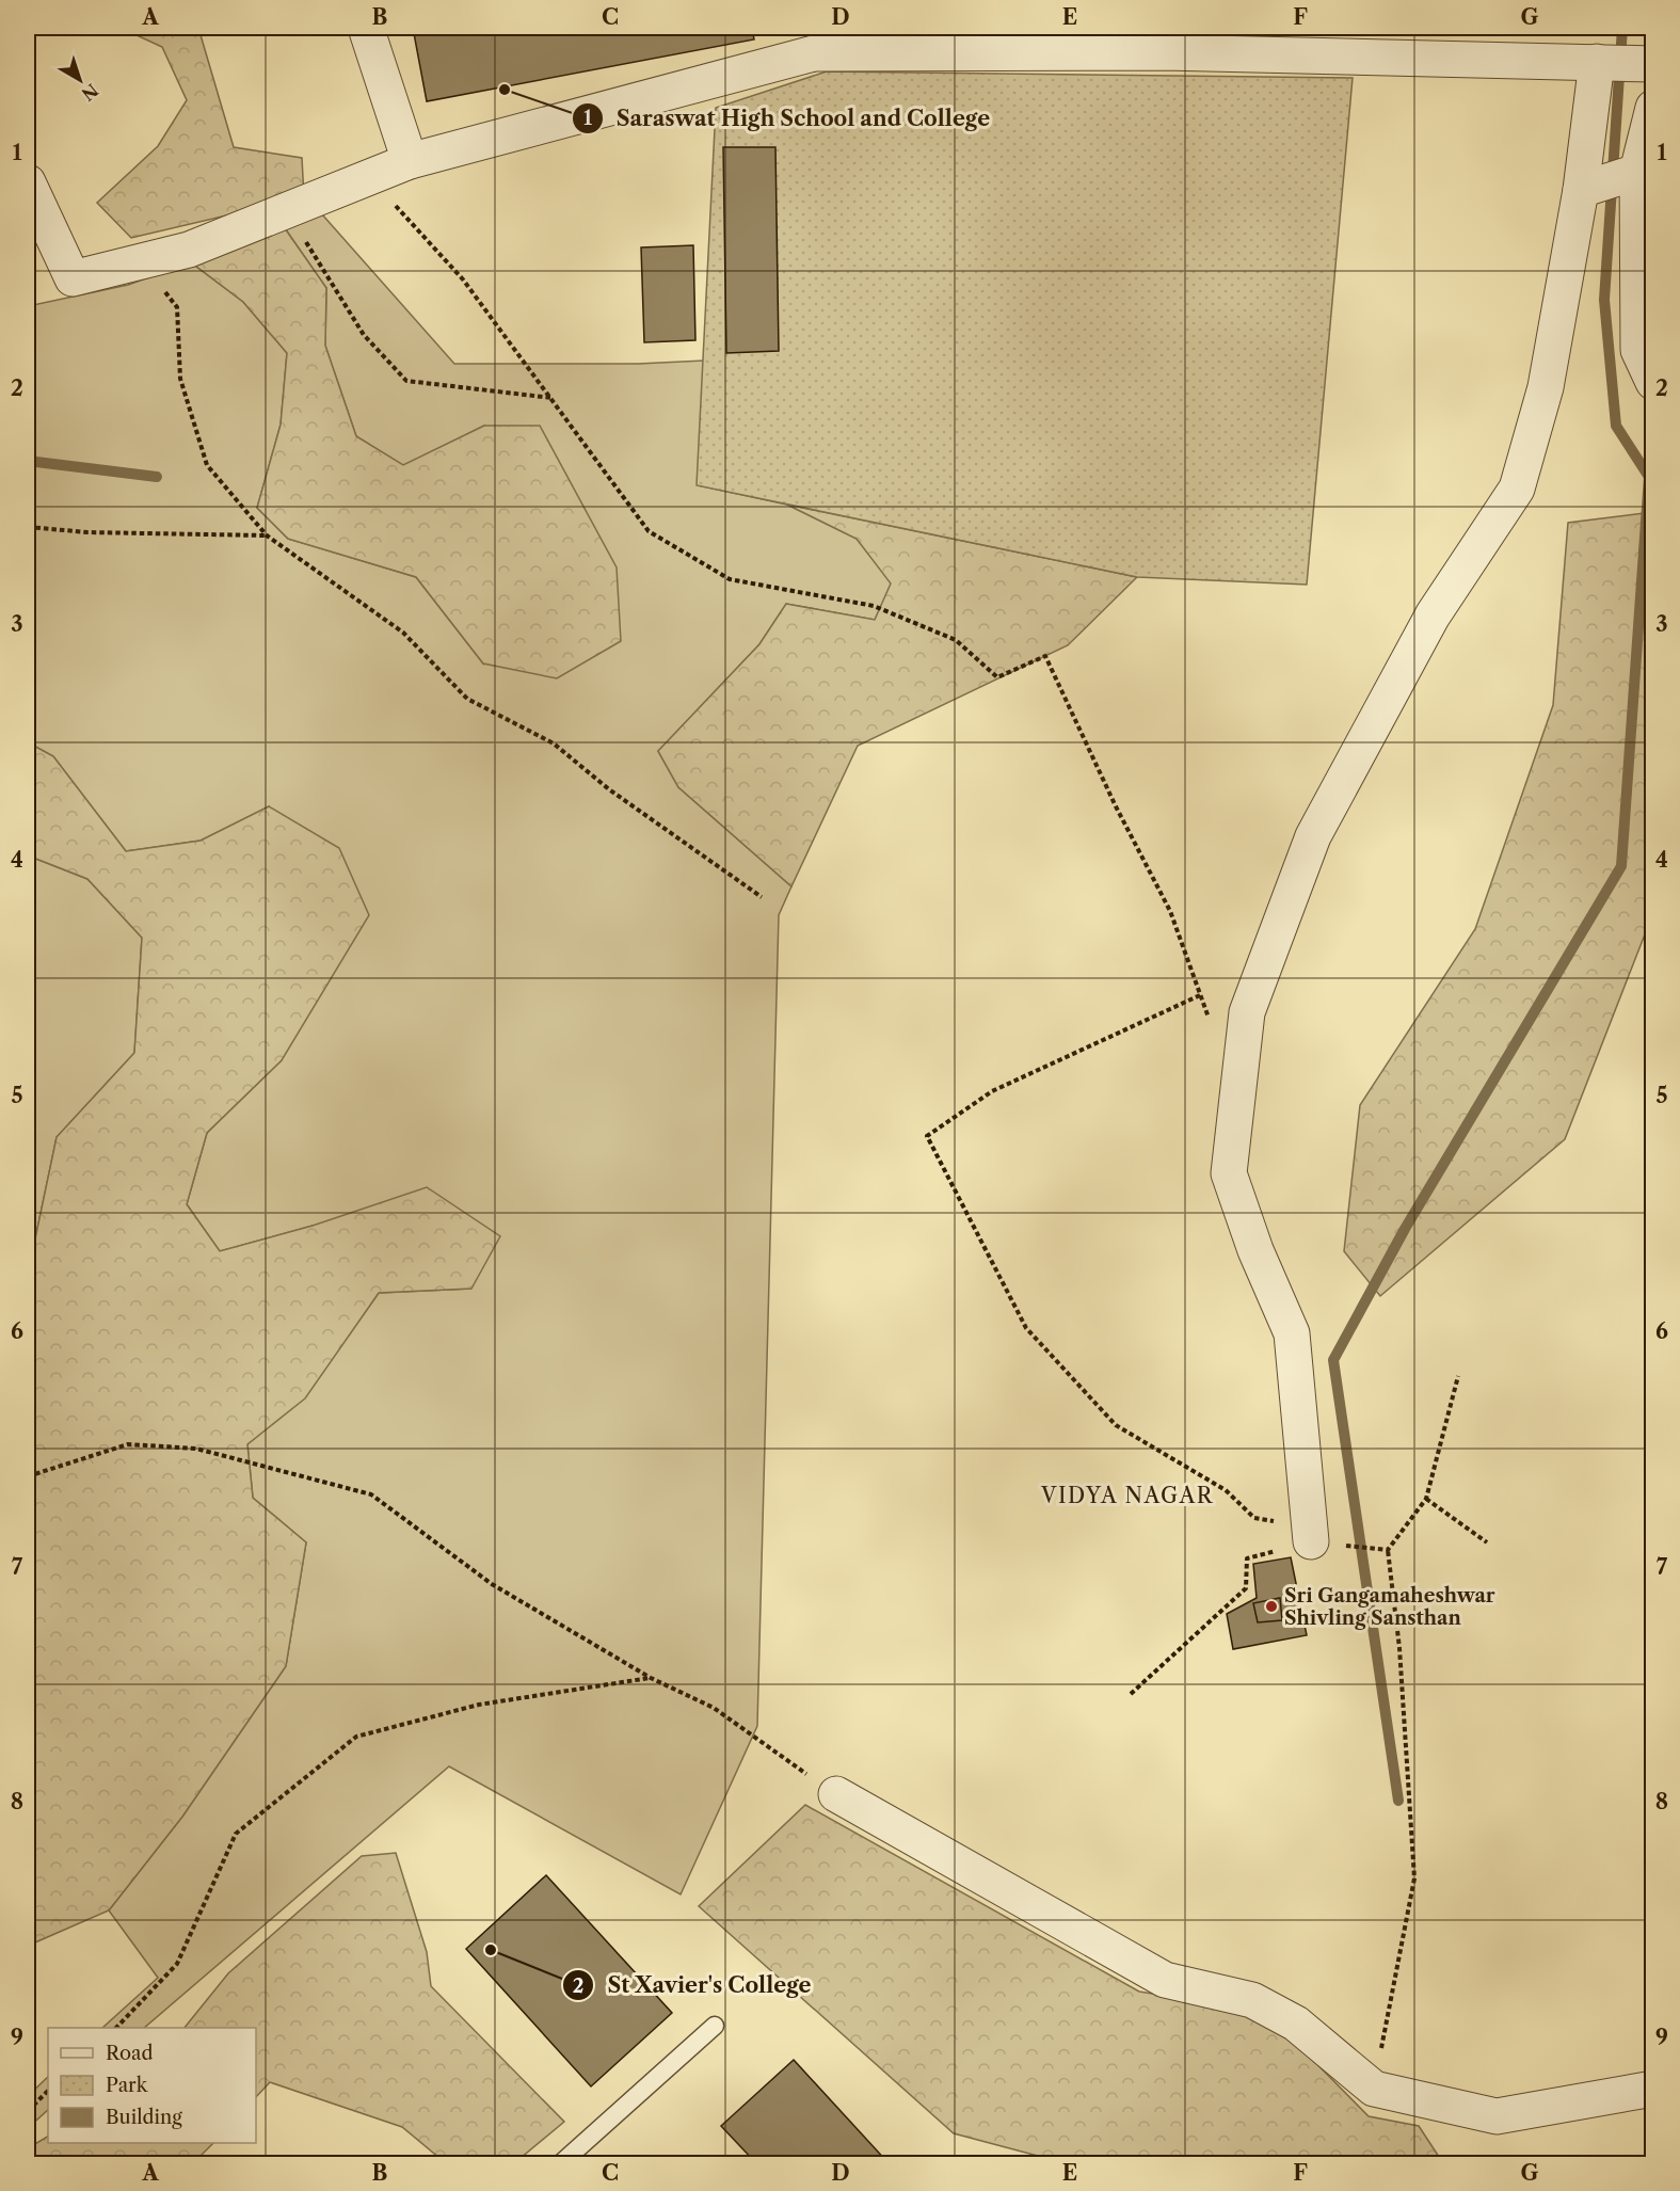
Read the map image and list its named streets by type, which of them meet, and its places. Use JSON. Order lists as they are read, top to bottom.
{
  "districts": ["VIDYA NAGAR"],
  "places": ["Saraswat High School and College", "Sri Gangamaheshwar Shivling Sansthan", "St Xavier's College"],
  "legend": ["Road", "Park", "Building"],
  "north": "bottom right",
  "grid": {
    "columns": [
      "A",
      "B",
      "C",
      "D",
      "E",
      "F",
      "G"
    ],
    "rows": [
      "1",
      "2",
      "3",
      "4",
      "5",
      "6",
      "7",
      "8",
      "9"
    ]
  }
}
